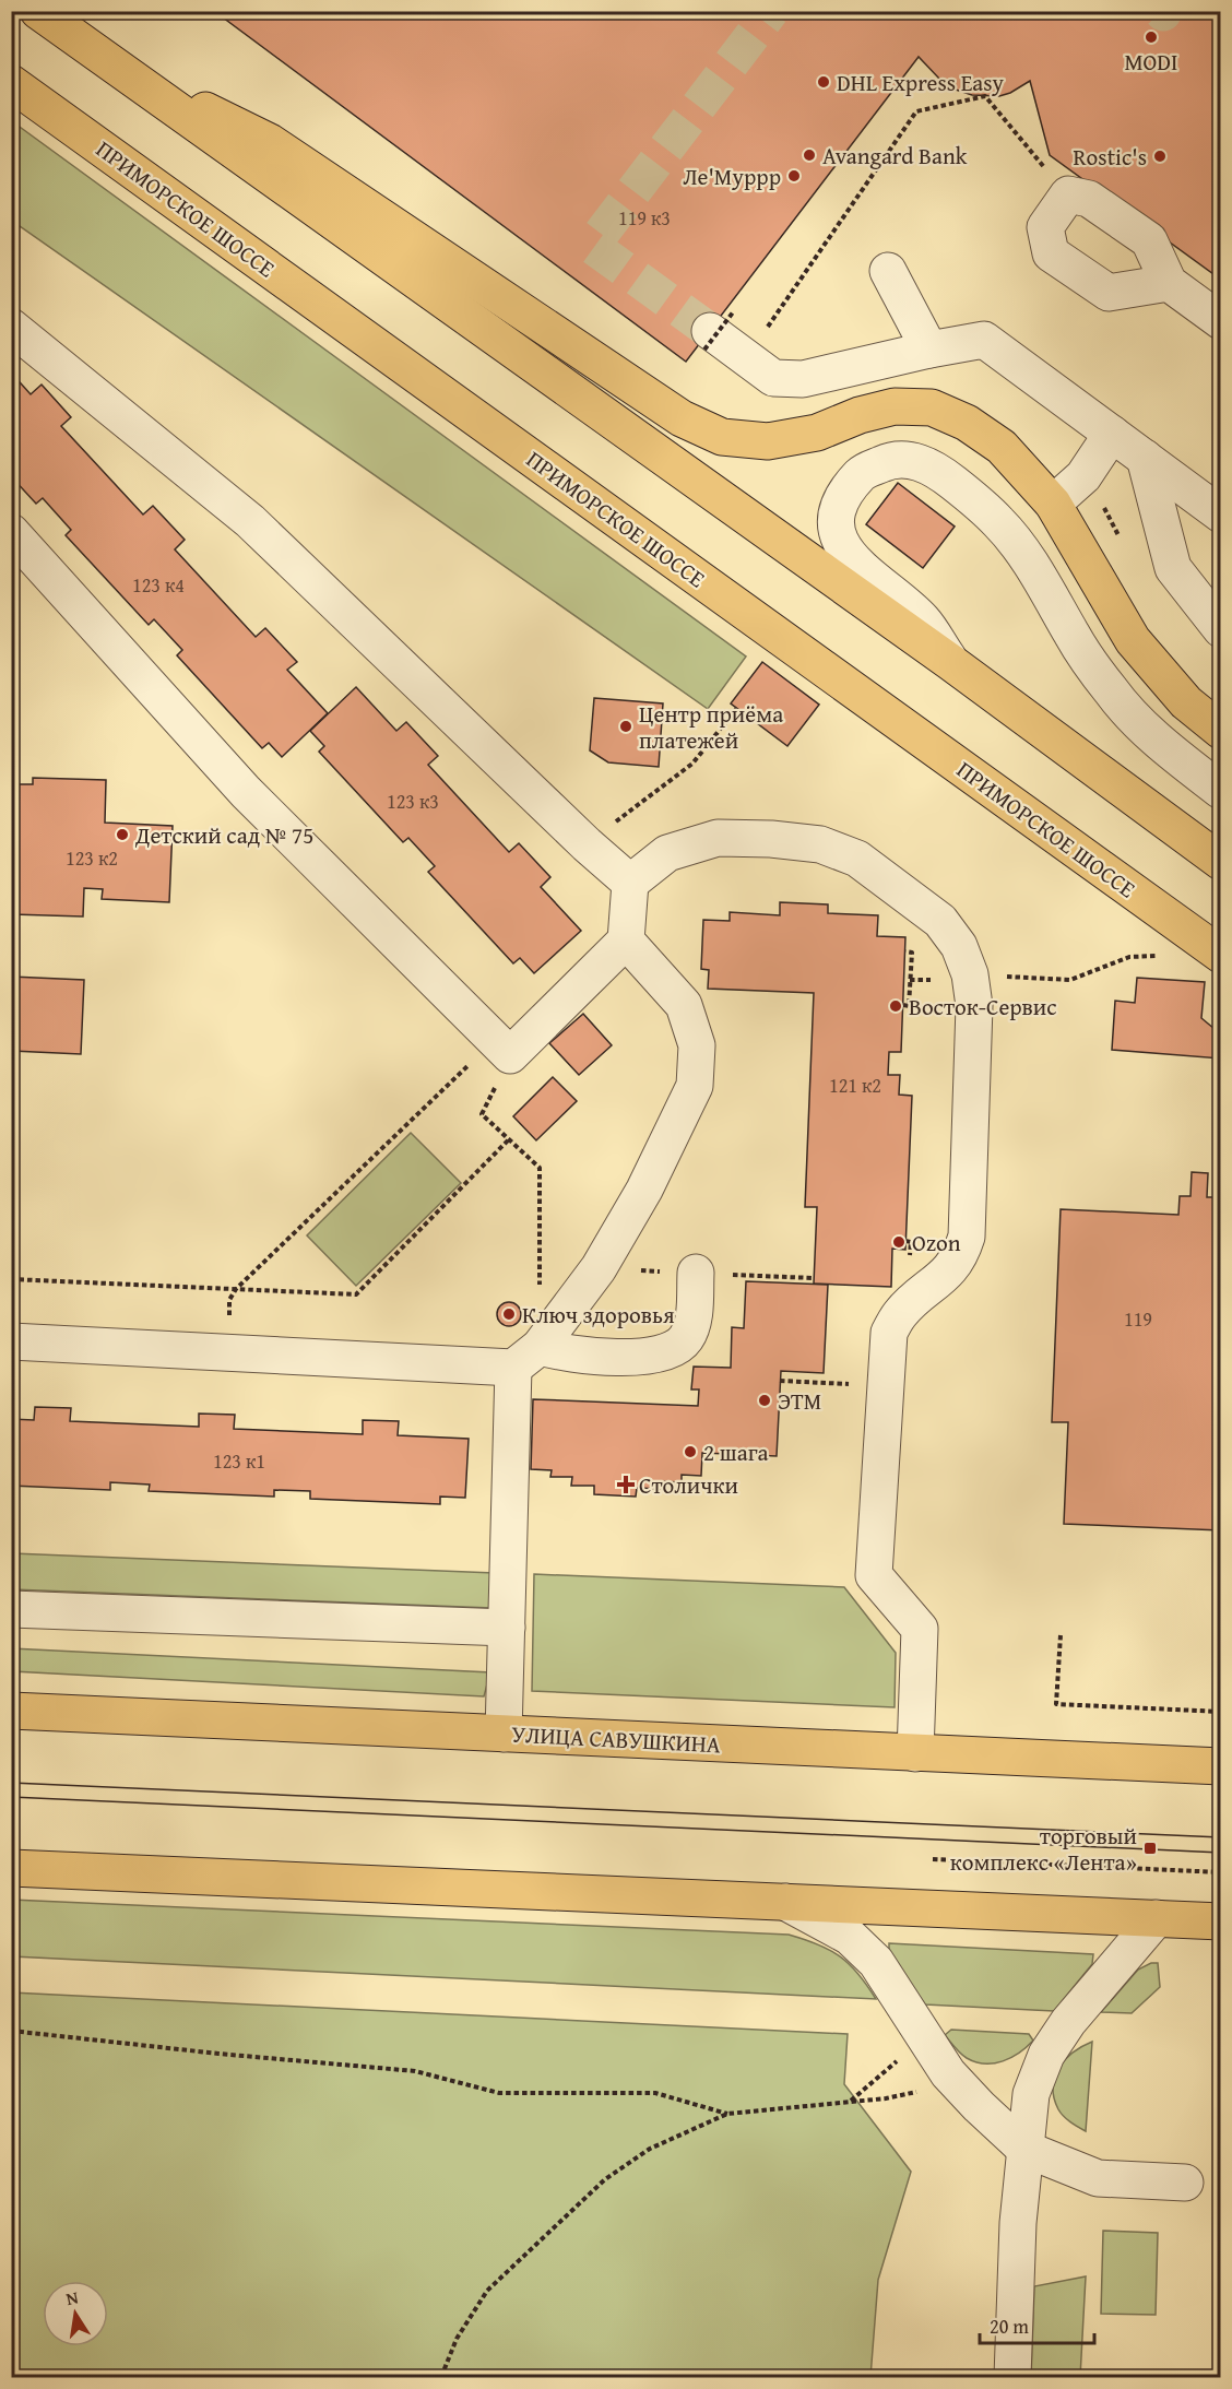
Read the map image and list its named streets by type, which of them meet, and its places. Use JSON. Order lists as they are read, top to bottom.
{
  "streets": {
    "main road": ["ПРИМОРСКОЕ ШОССЕ", "УЛИЦА САВУШКИНА"]
  },
  "places": {
    "other": [
      "MODI",
      "DHL Express Easy",
      "Avangard Bank",
      "Rostic's",
      "Ле'Муррр",
      "Центр приёма платежей",
      "Детский сад № 75",
      "Восток-Сервис",
      "Ozon",
      "Ключ здоровья",
      "ЭТМ",
      "2 шага"
    ],
    "health": ["Столички"],
    "transit": ["торговый комплекс «Лента»"]
  },
  "house_numbers": [
    "119 к3",
    "123 к4",
    "123 к3",
    "123 к2",
    "121 к2",
    "119",
    "123 к1"
  ],
  "scale_bar": "20 m",
  "north": "top"
}
